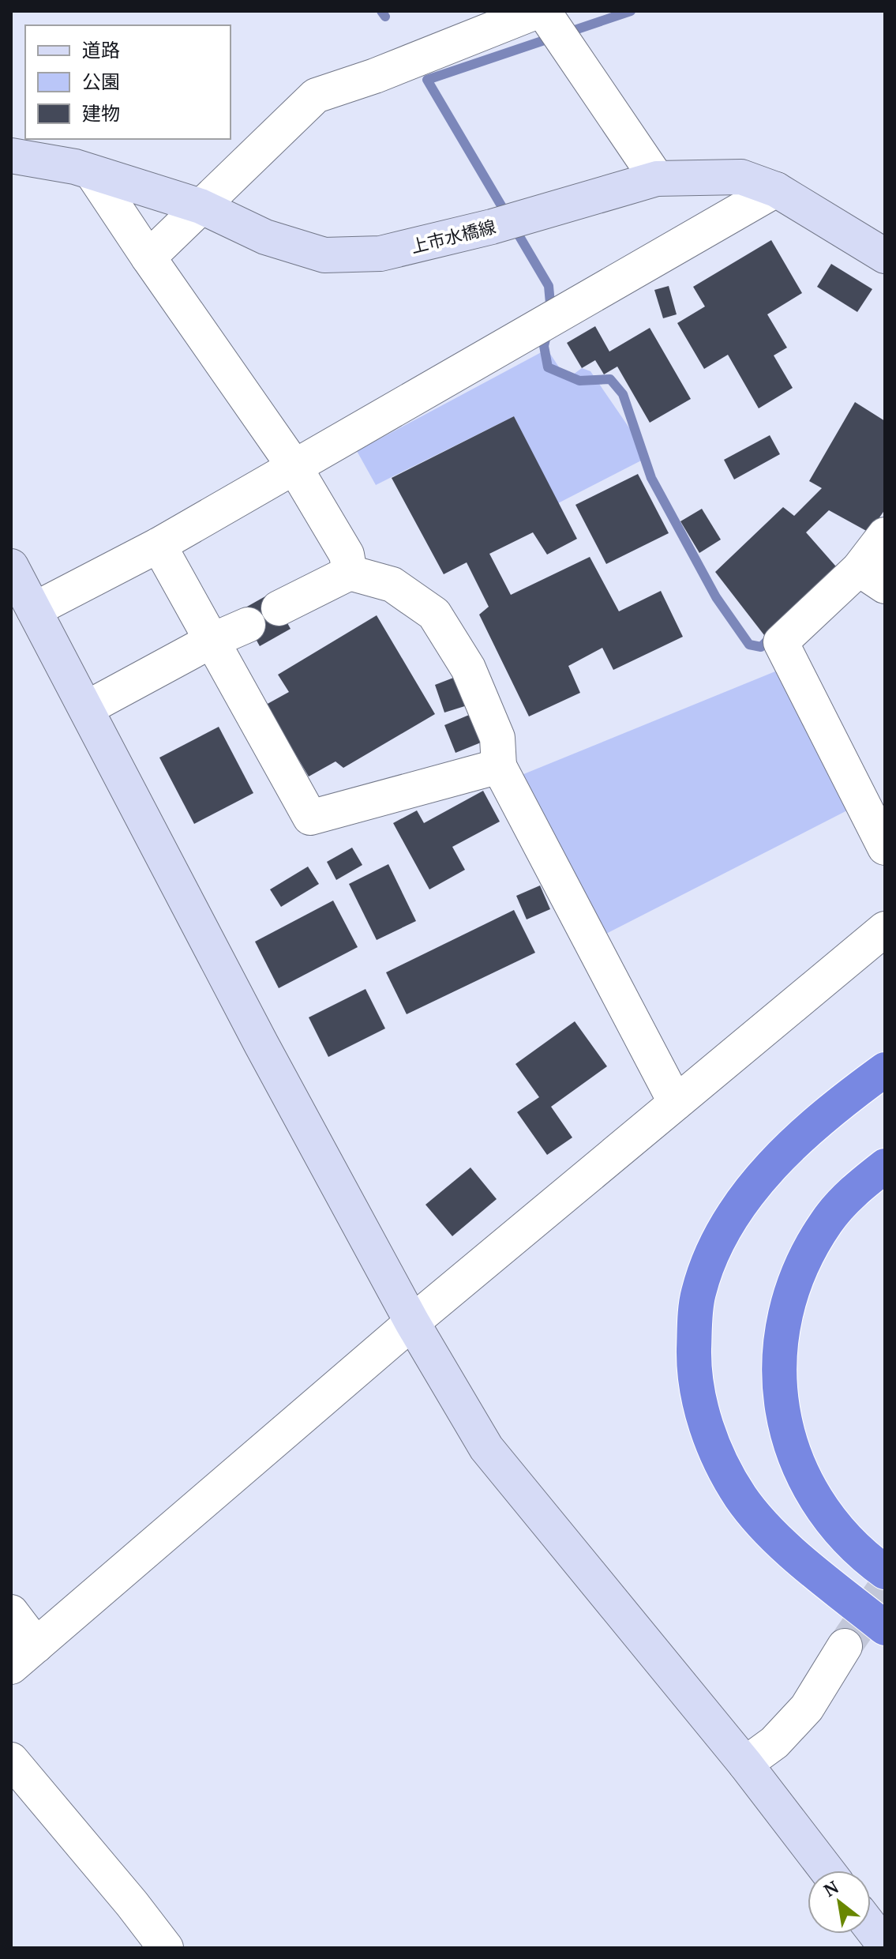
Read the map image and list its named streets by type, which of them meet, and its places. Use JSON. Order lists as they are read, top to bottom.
{
  "streets": {
    "street": ["上市水橋線"]
  },
  "legend": ["道路", "公園", "建物"],
  "north": "top left"
}
